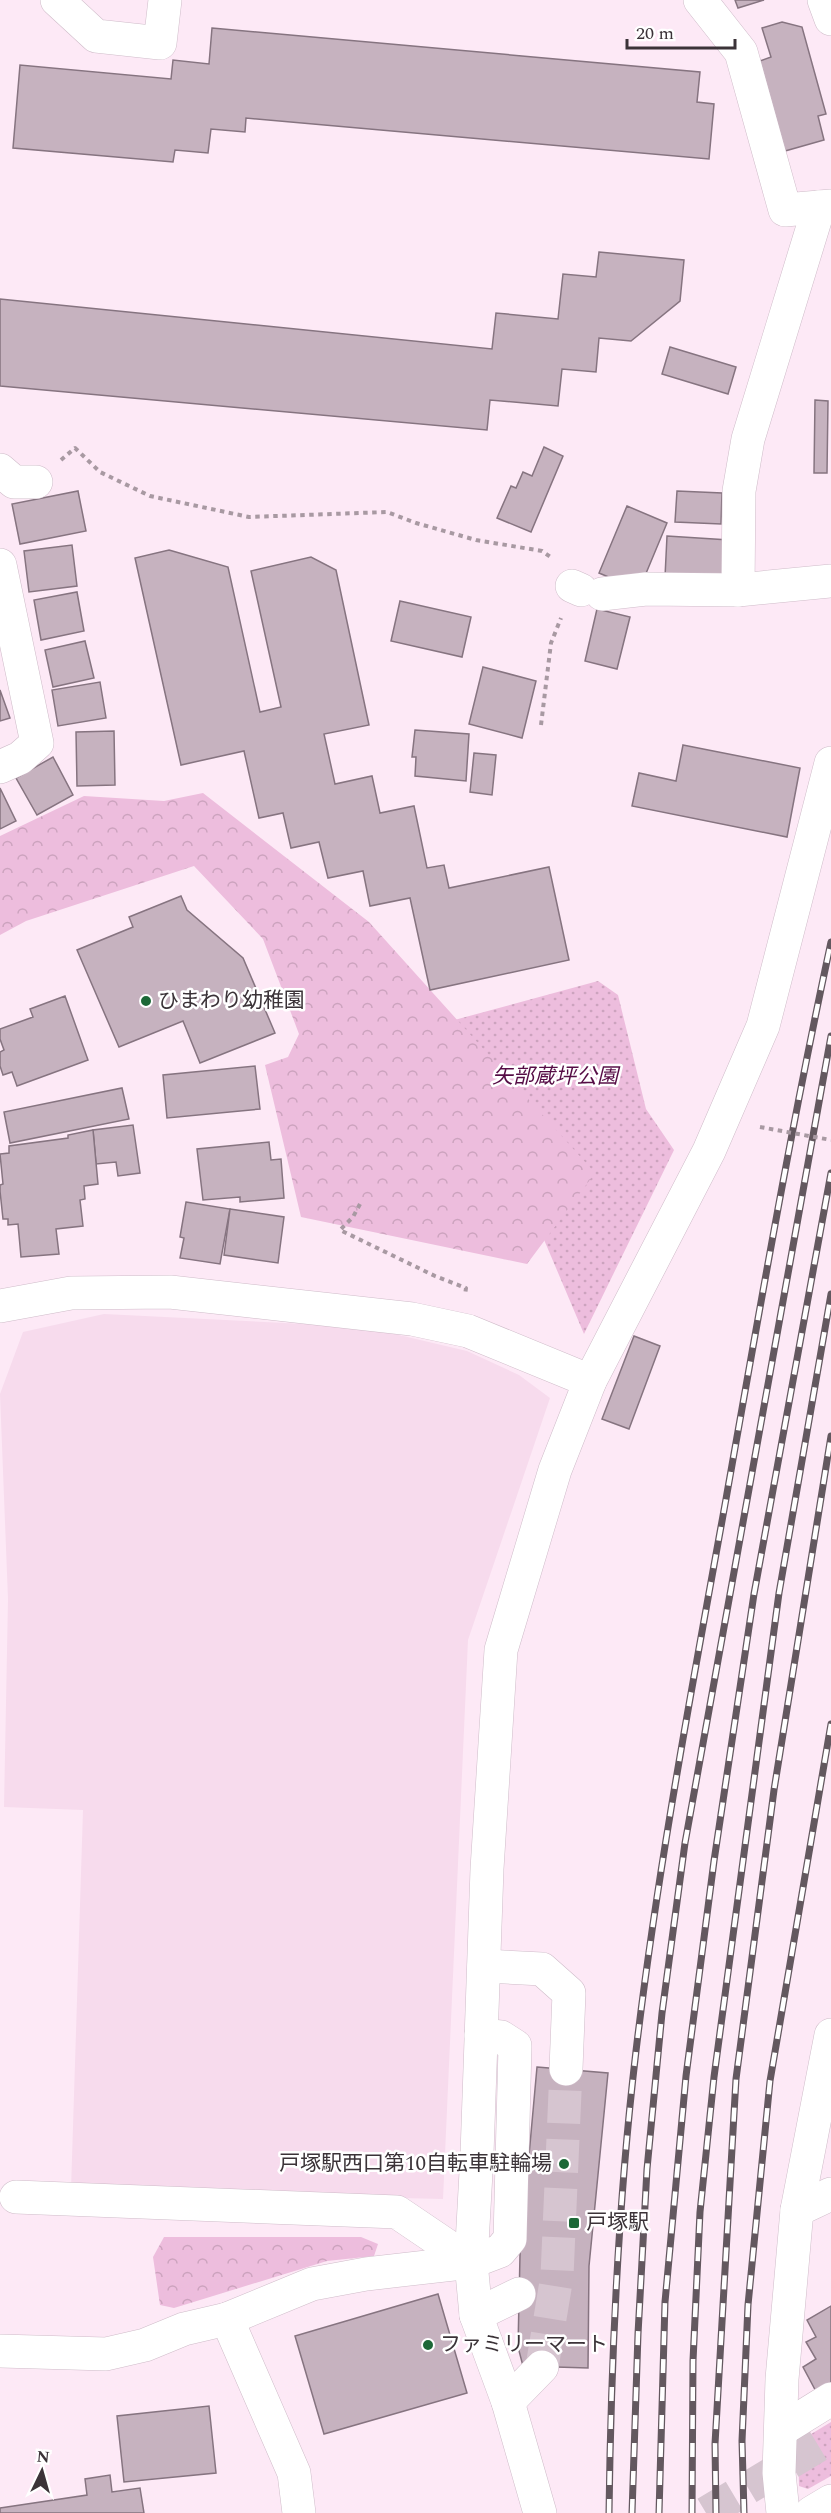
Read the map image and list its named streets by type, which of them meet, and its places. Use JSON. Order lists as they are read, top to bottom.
{
  "parks": ["矢部蔵坪公園"],
  "places": {
    "other": ["ひまわり幼稚園", "戸塚駅西口第10自転車駐輪場", "ファミリーマート"],
    "transit": ["戸塚駅"]
  },
  "scale_bar": "20 m",
  "north": "top"
}
